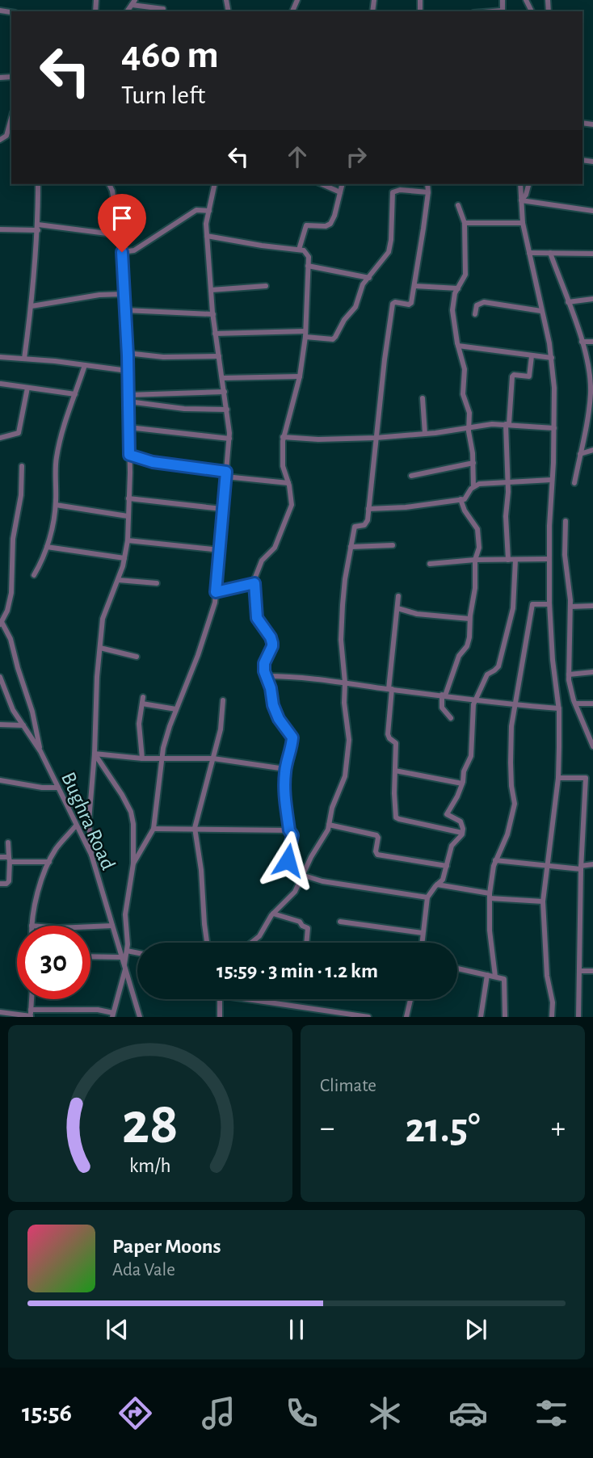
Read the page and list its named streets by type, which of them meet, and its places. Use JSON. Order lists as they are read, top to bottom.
{
  "streets": {
    "street": ["Bughra Road"]
  },
  "page": {
    "turn": ["460 m", "Turn left"],
    "limit": "30",
    "trip": "15:59 · 3 min · 1.2 km",
    "tile": "Climate",
    "heat": ["−", "21.5°", "+"],
    "song": ["Paper Moons", "Ada Vale"],
    "tabs": "15:56",
    "gauge": ["28", "km/h"]
  }
}
